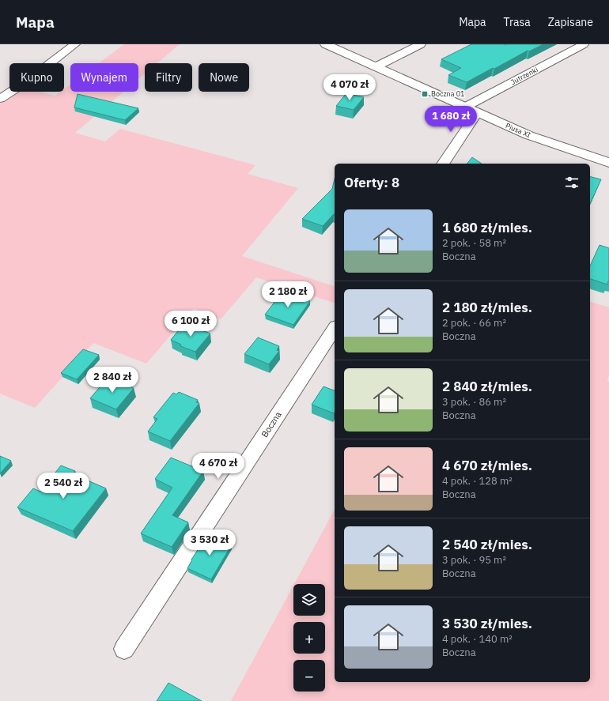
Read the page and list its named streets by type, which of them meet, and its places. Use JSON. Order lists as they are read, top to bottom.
{
  "streets": {
    "street": ["Jutrzenki", "Piusa XI", "Boczna"]
  },
  "crossings": [
    ["Jutrzenki", "Piusa XI"]
  ],
  "places": {
    "transit": ["Boczna 01"]
  },
  "page": {
    "header": "Mapa",
    "nav": ["Mapa", "Trasa", "Zapisane"],
    "chip": [
      "Kupno",
      "Wynajem",
      "Filtry",
      "Nowe"
    ],
    "price": [
      "4 070 zł",
      "1 680 zł",
      "2 180 zł",
      "6 100 zł",
      "2 840 zł",
      "4 670 zł",
      "2 540 zł",
      "3 530 zł"
    ],
    "heading": "Oferty: 8",
    "list": [
      {
        "name": "1 680 zł/mies.",
        "note": "2 pok. · 58 m² · Boczna"
      },
      {
        "name": "2 180 zł/mies.",
        "note": "2 pok. · 66 m² · Boczna"
      },
      {
        "name": "2 840 zł/mies.",
        "note": "3 pok. · 86 m² · Boczna"
      },
      {
        "name": "4 670 zł/mies.",
        "note": "4 pok. · 128 m² · Boczna"
      },
      {
        "name": "2 540 zł/mies.",
        "note": "3 pok. · 95 m² · Boczna"
      },
      {
        "name": "3 530 zł/mies.",
        "note": "4 pok. · 140 m² · Boczna"
      }
    ],
    "map_buttons": ["+", "−"]
  }
}
